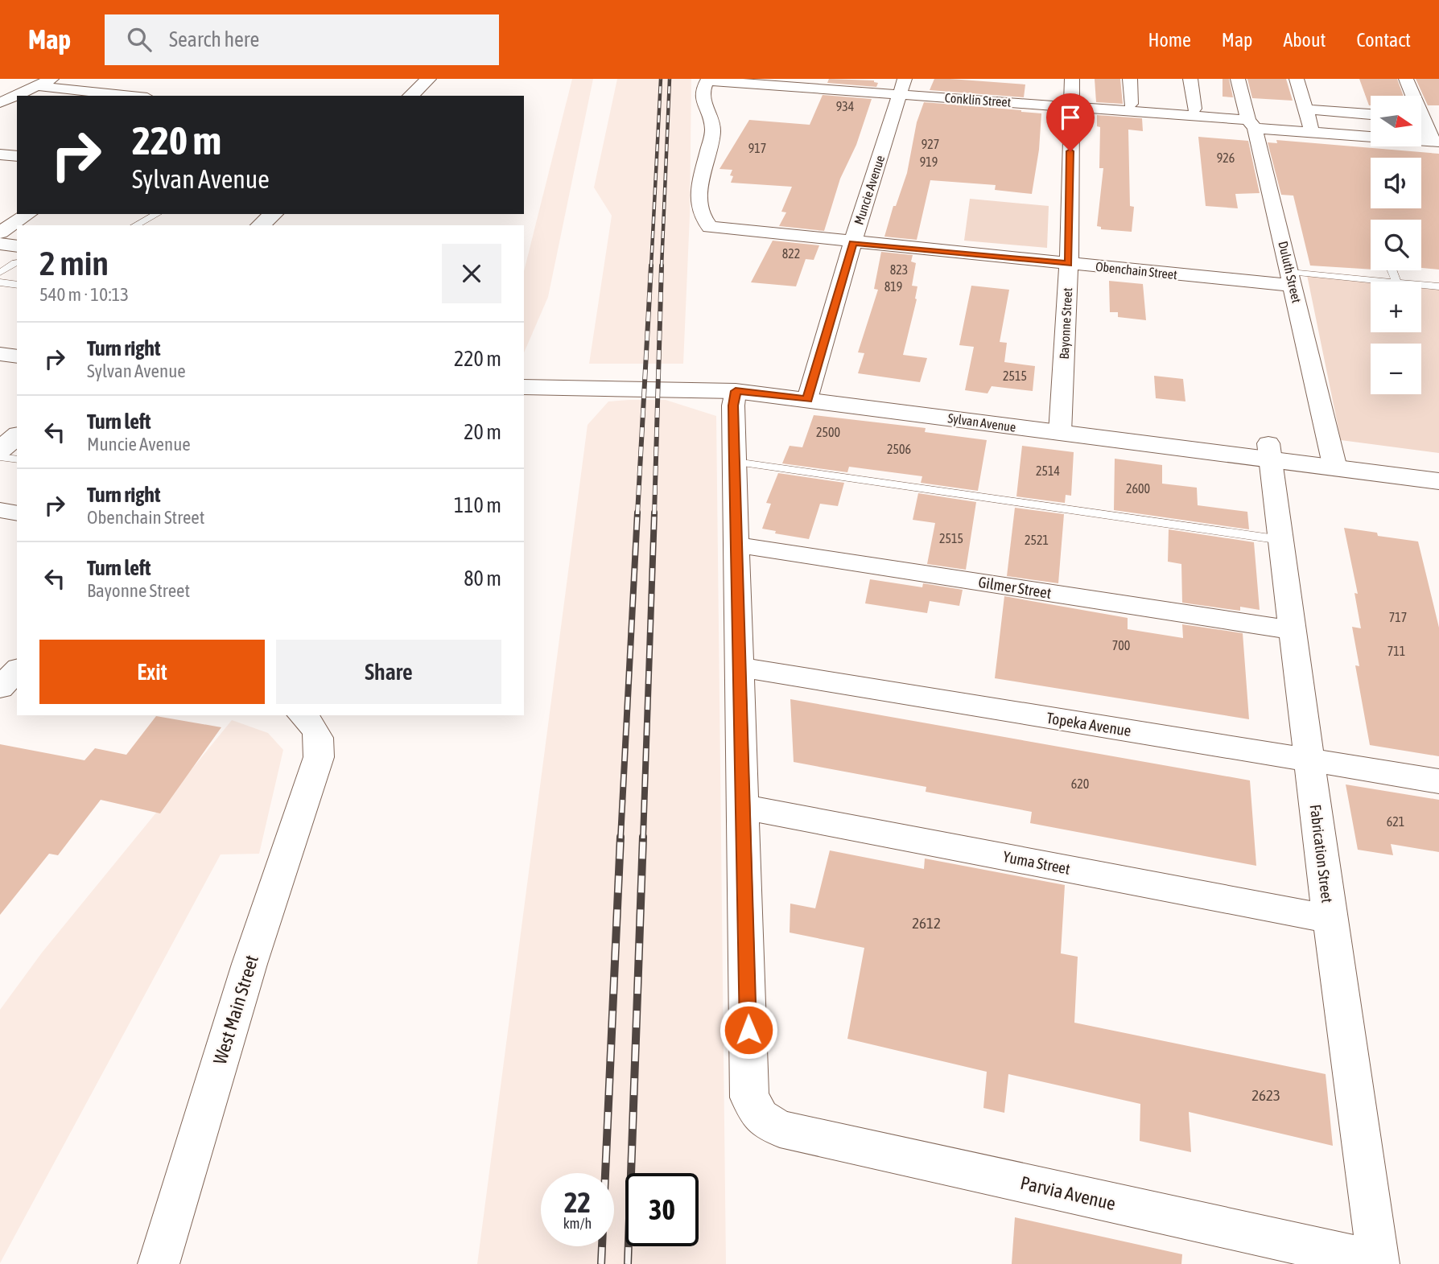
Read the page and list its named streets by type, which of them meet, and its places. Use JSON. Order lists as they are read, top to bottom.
{
  "streets": {
    "main road": ["Sylvan Avenue"],
    "street": [
      "Conklin Street",
      "Muncie Avenue",
      "Obenchain Street",
      "Duluth Street",
      "Bayonne Street",
      "Gilmer Street",
      "Topeka Avenue",
      "Fabrication Street",
      "Yuma Street",
      "West Main Street",
      "Parvia Avenue"
    ]
  },
  "crossings": [
    ["Conklin Street", "Muncie Avenue"],
    ["Conklin Street", "Obenchain Street"],
    ["Conklin Street", "Duluth Street"],
    ["Conklin Street", "Bayonne Street"],
    ["Muncie Avenue", "Obenchain Street"],
    ["Muncie Avenue", "Sylvan Avenue"],
    ["Obenchain Street", "Duluth Street"],
    ["Obenchain Street", "Bayonne Street"],
    ["Duluth Street", "Sylvan Avenue"],
    ["Bayonne Street", "Sylvan Avenue"],
    ["Sylvan Avenue", "Fabrication Street"],
    ["Gilmer Street", "Fabrication Street"],
    ["Topeka Avenue", "Fabrication Street"],
    ["Fabrication Street", "Yuma Street"],
    ["Fabrication Street", "Parvia Avenue"],
    ["Yuma Street", "Parvia Avenue"]
  ],
  "house_numbers": [
    "934",
    "927",
    "917",
    "926",
    "919",
    "822",
    "823",
    "819",
    "2515",
    "2500",
    "2506",
    "2514",
    "2600",
    "2515",
    "2521",
    "717",
    "700",
    "711",
    "620",
    "621",
    "2612",
    "2623"
  ],
  "north": "right",
  "page": {
    "header": "Map",
    "search": "Search here",
    "nav": [
      "Home",
      "Map",
      "About",
      "Contact"
    ],
    "map_buttons": ["+", "−"],
    "turn": ["220 m", "Sylvan Avenue"],
    "heading": ["2 min", "540 m · 10:13"],
    "list": [
      {
        "name": "Turn right",
        "note": "Sylvan Avenue",
        "value": "220 m"
      },
      {
        "name": "Turn left",
        "note": "Muncie Avenue",
        "value": "20 m"
      },
      {
        "name": "Turn right",
        "note": "Obenchain Street",
        "value": "110 m"
      },
      {
        "name": "Turn left",
        "note": "Bayonne Street",
        "value": "80 m"
      }
    ],
    "buttons": ["Exit", "Share"],
    "speed": "22 km/h",
    "limit": "30"
  }
}
